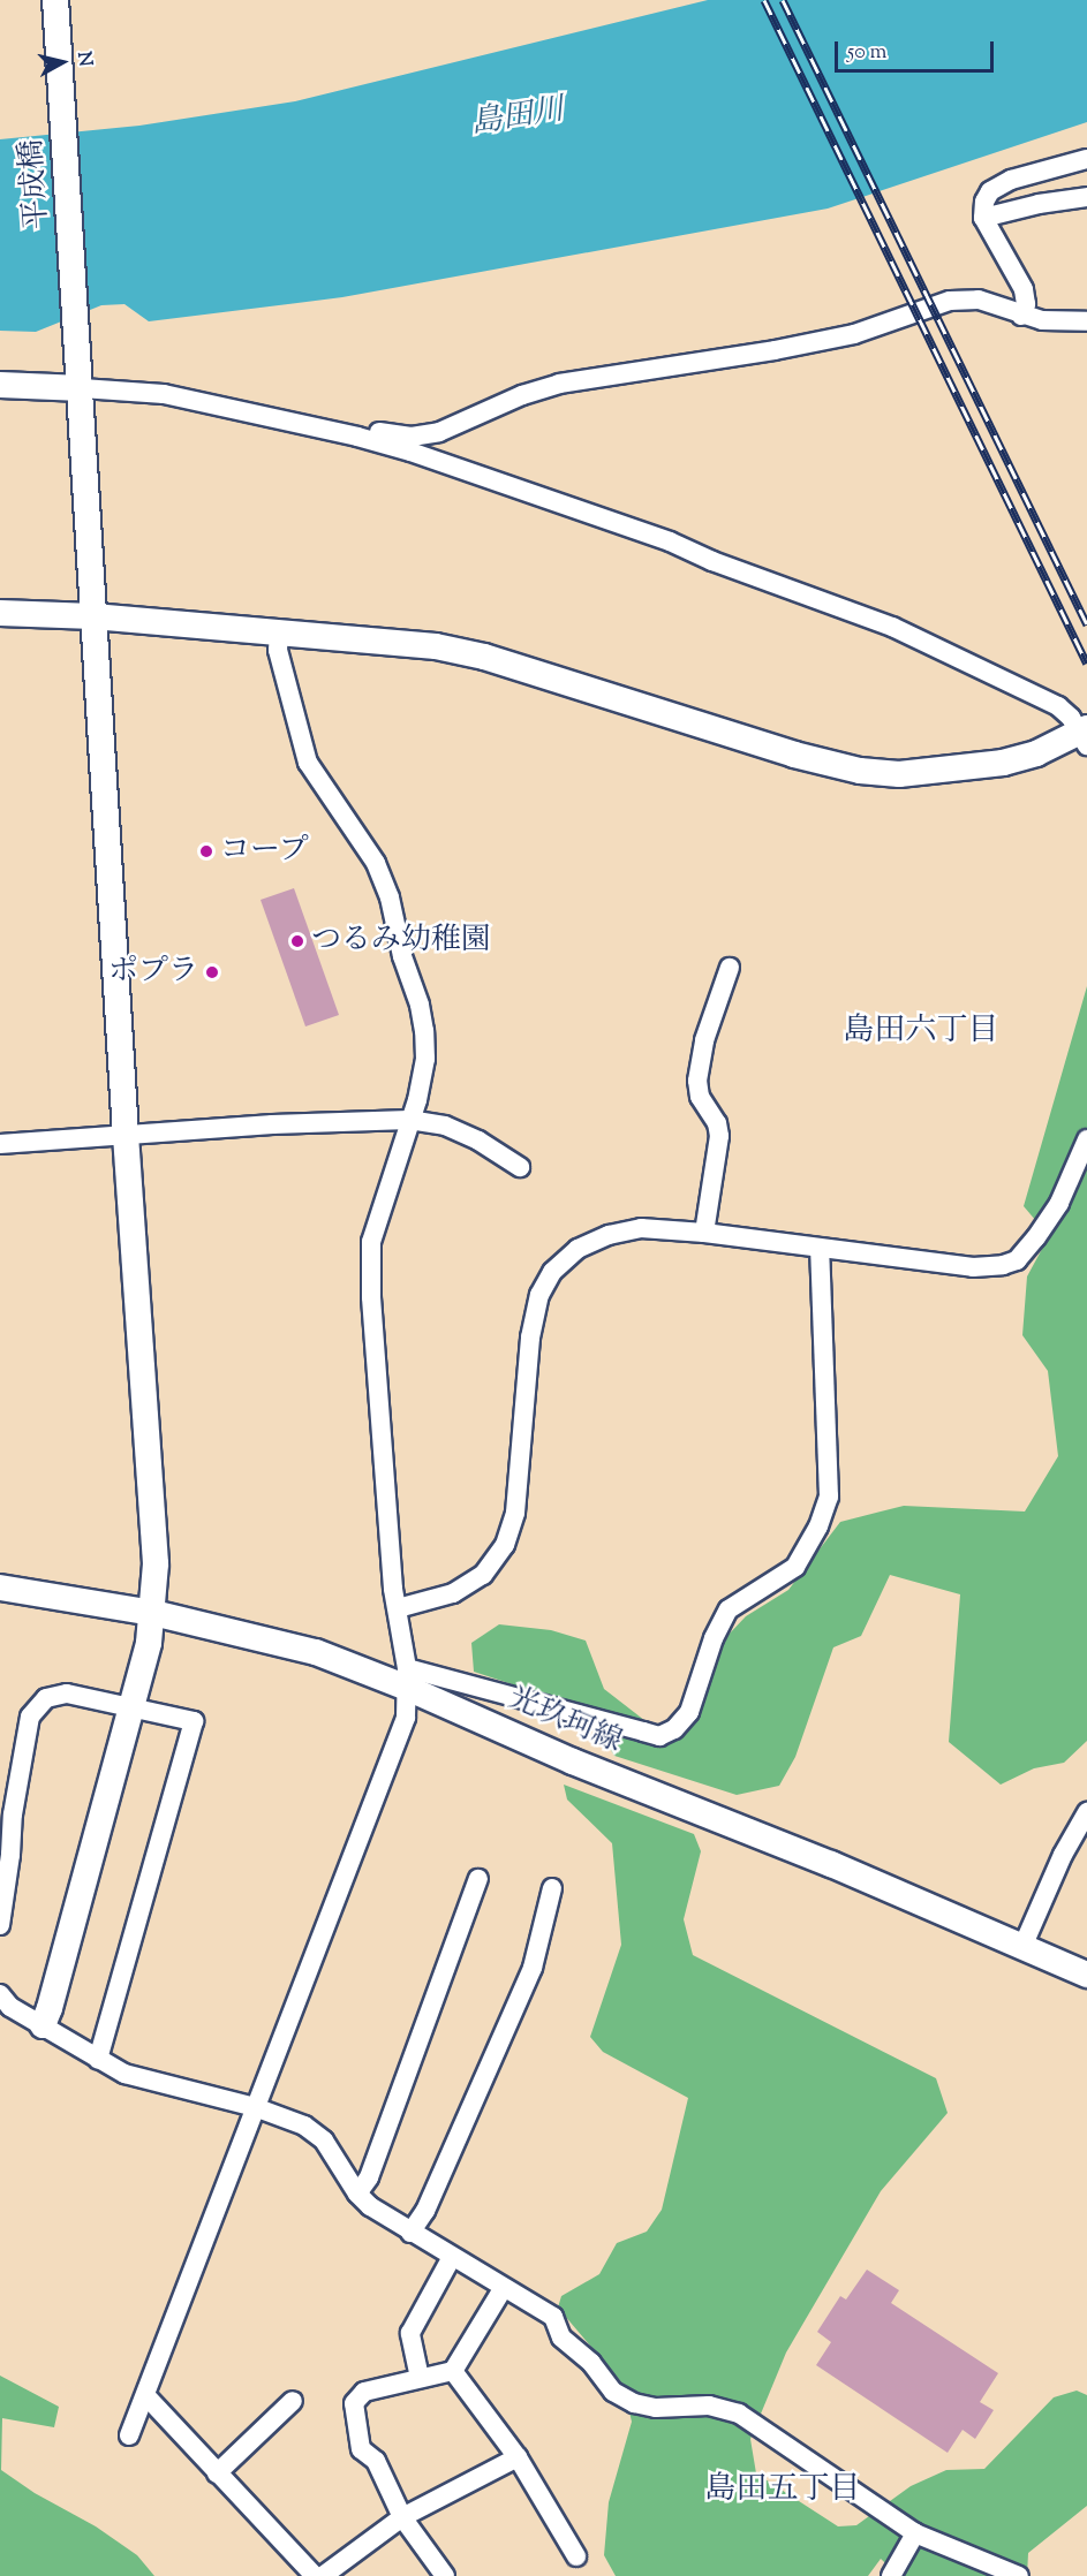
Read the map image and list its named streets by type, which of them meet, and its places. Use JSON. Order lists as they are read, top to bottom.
{
  "streets": {
    "street": ["平成橋", "光玖珂線"]
  },
  "crossings": [
    ["平成橋", "光玖珂線"]
  ],
  "districts": ["島田六丁目", "島田五丁目"],
  "water": ["島田川"],
  "places": ["コープ", "つるみ幼稚園", "ポプラ"],
  "scale_bar": "50 m",
  "north": "right"
}
